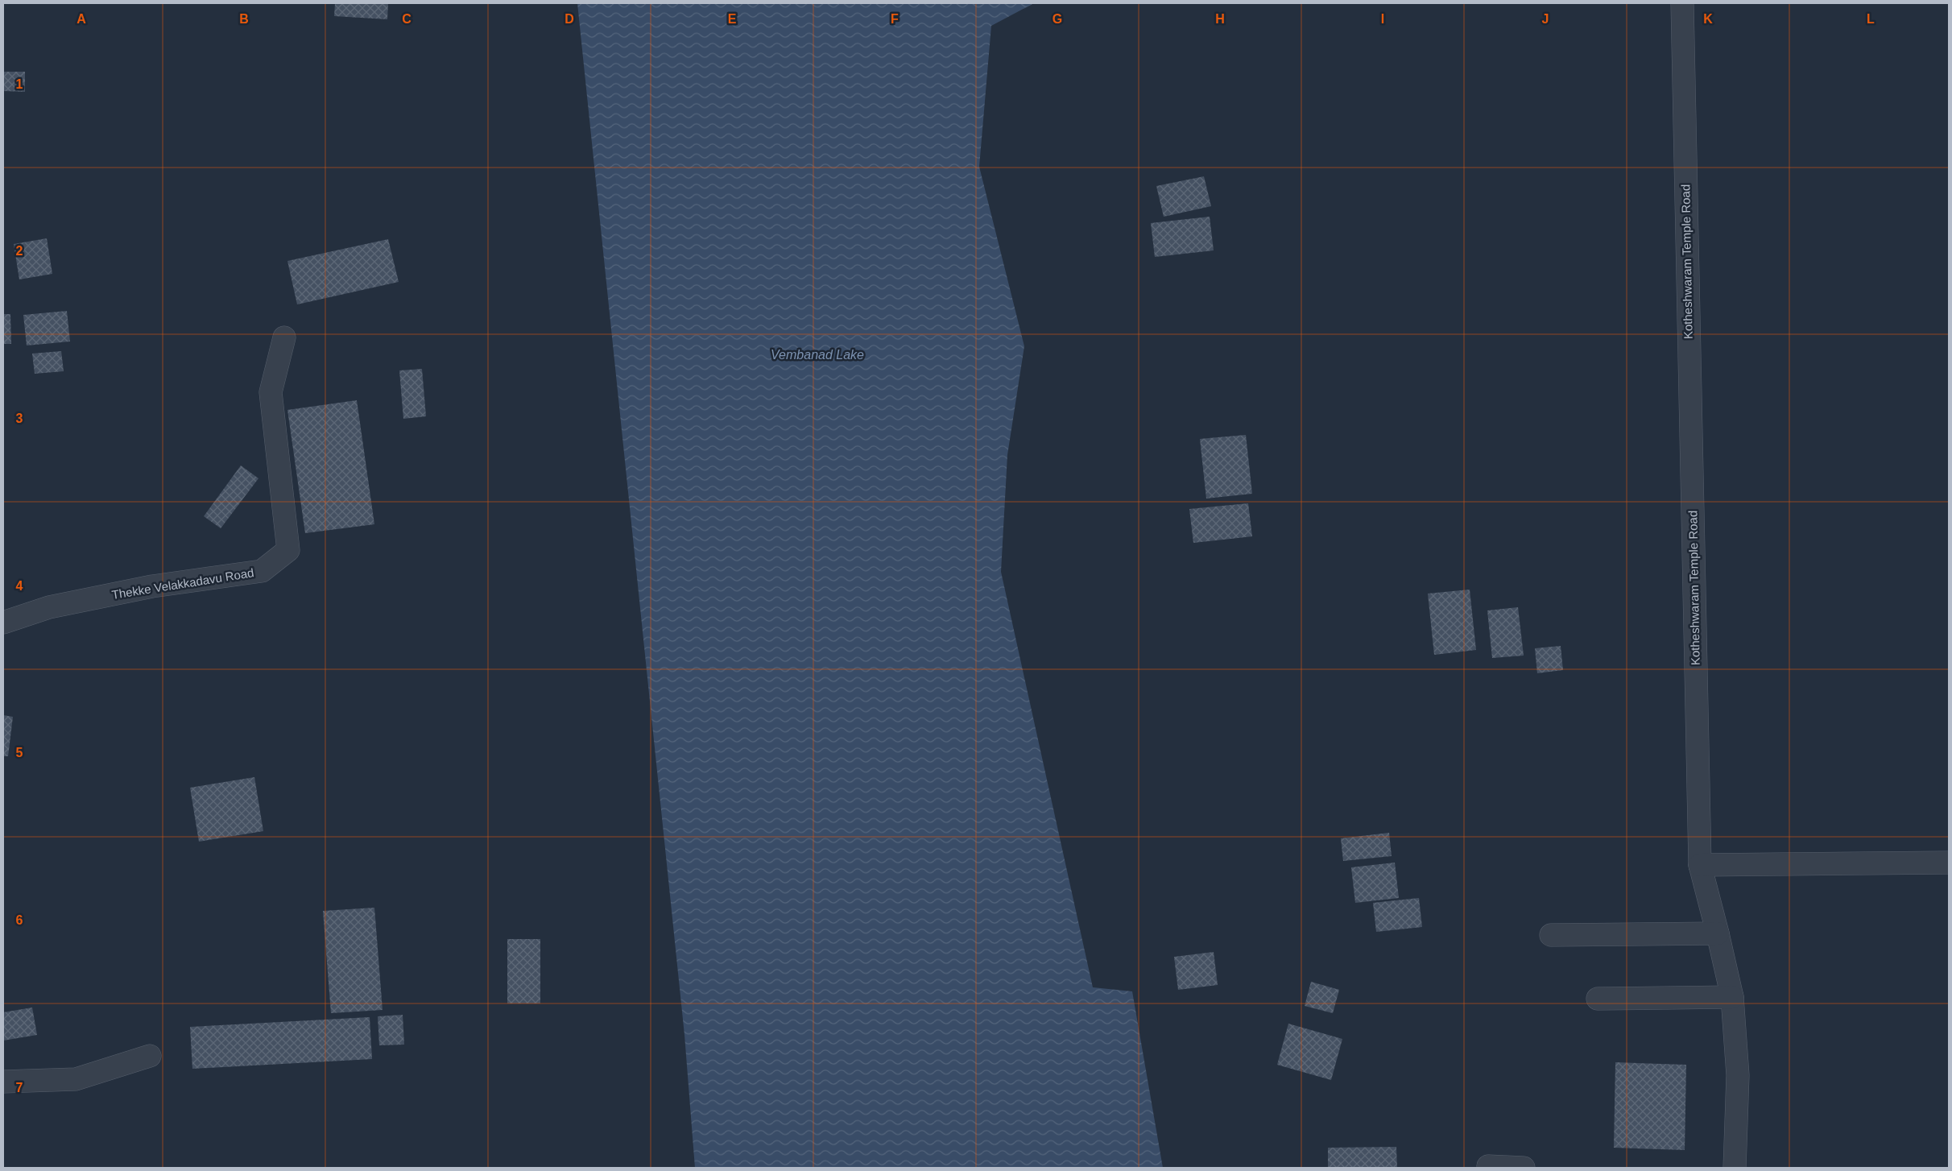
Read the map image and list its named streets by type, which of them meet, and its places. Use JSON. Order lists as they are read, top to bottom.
{
  "streets": {
    "street": ["Kotheshwaram Temple Road", "Thekke Velakkadavu Road"]
  },
  "water": ["Vembanad Lake"],
  "grid": {
    "columns": [
      "A",
      "B",
      "C",
      "D",
      "E",
      "F",
      "G",
      "H",
      "I",
      "J",
      "K",
      "L"
    ],
    "rows": [
      "1",
      "2",
      "3",
      "4",
      "5",
      "6",
      "7"
    ]
  }
}
